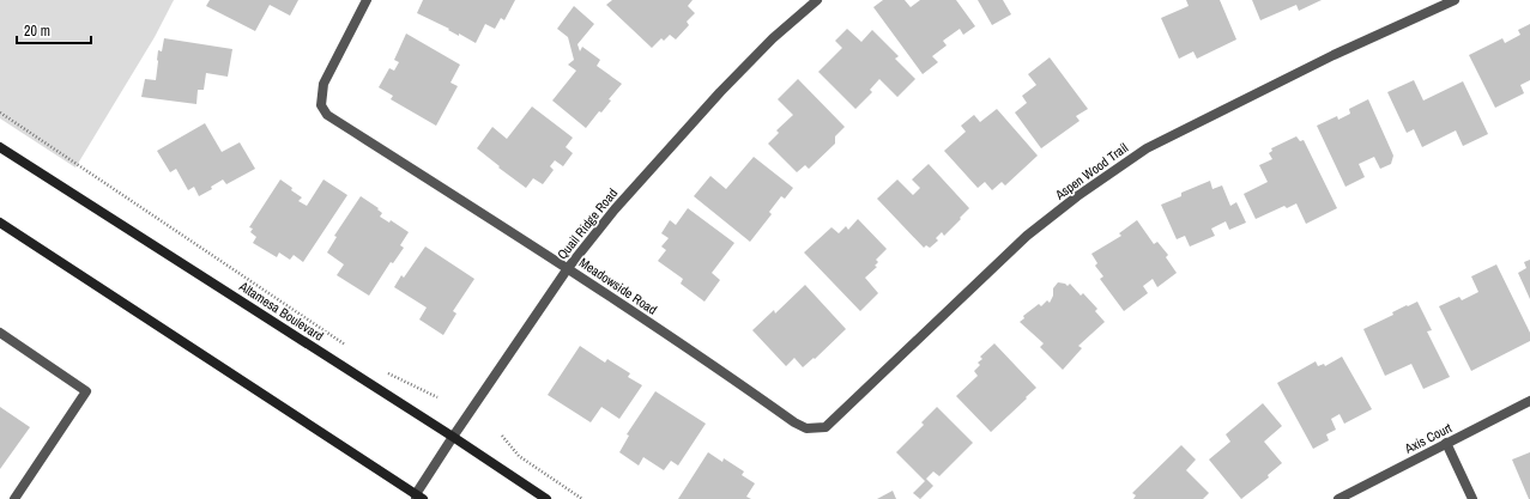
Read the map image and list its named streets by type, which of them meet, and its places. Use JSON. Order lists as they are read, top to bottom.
{
  "streets": {
    "main road": ["Altamesa Boulevard"],
    "street": [
      "Aspen Wood Trail",
      "Quail Ridge Road",
      "Meadowside Road",
      "Axis Court"
    ]
  },
  "crossings": [
    ["Aspen Wood Trail", "Meadowside Road"],
    ["Quail Ridge Road", "Meadowside Road"],
    ["Quail Ridge Road", "Altamesa Boulevard"]
  ],
  "scale_bar": "20 m"
}
